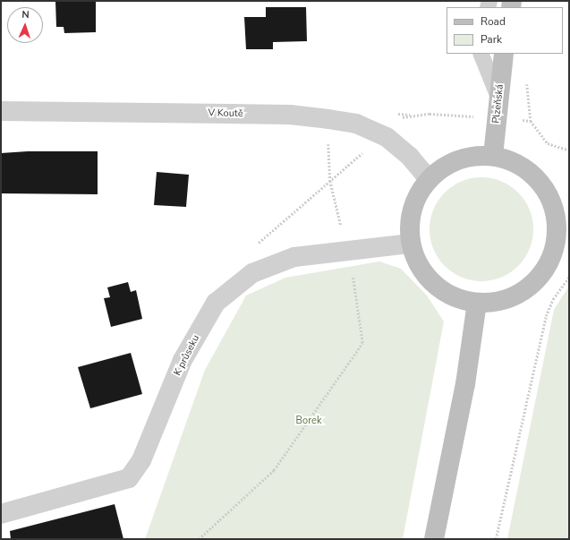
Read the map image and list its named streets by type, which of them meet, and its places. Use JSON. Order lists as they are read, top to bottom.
{
  "streets": {
    "main road": ["Plzeňská"],
    "street": ["V Koutě", "K průseku"]
  },
  "parks": ["Borek"],
  "legend": ["Road", "Park"],
  "north": "top"
}
